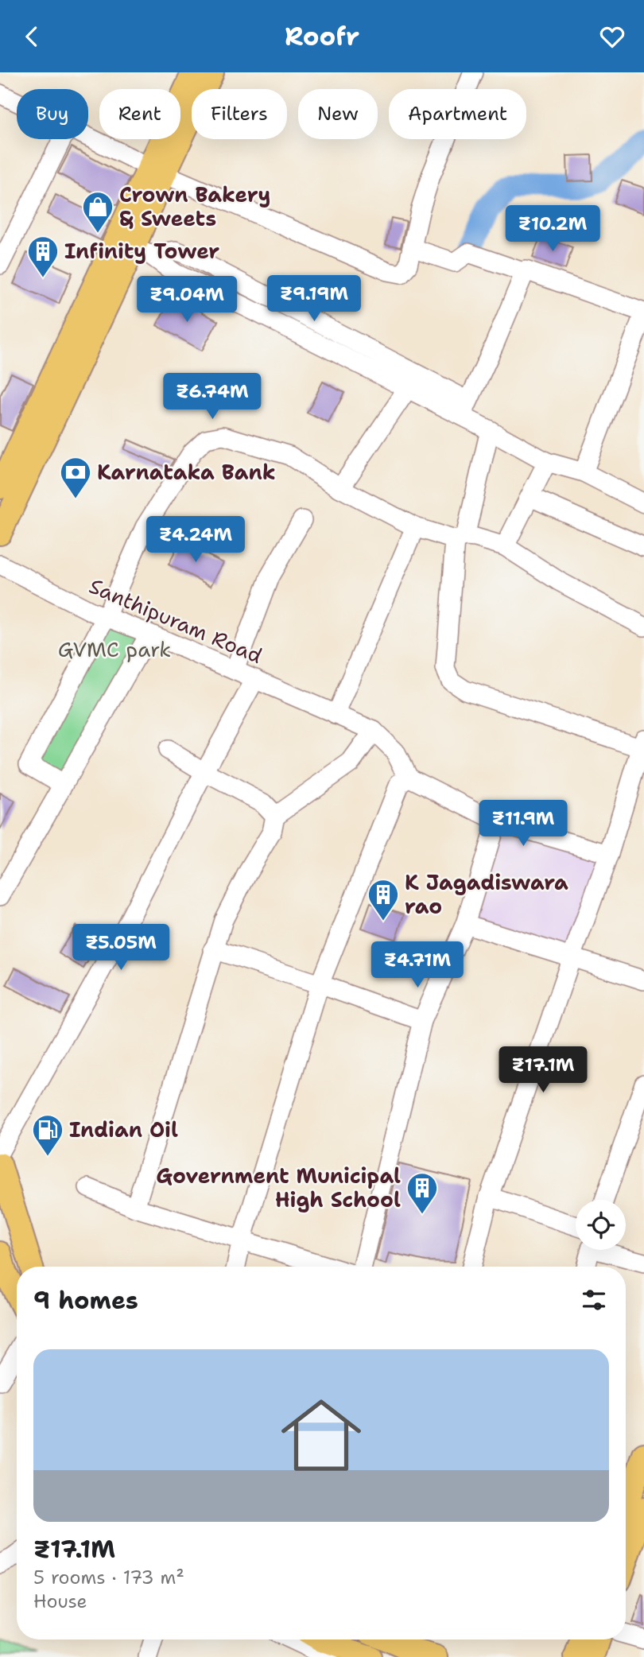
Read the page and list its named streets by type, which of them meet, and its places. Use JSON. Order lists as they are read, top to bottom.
{
  "streets": {
    "street": ["Santhipuram Road"]
  },
  "parks": ["GVMC park"],
  "places": {
    "shop": ["Crown Bakery & Sweets"],
    "building": ["Infinity Tower", "K Jagadiswara rao", "Government Municipal High School"],
    "bank": ["Karnataka Bank"],
    "fuel station": ["Indian Oil"]
  },
  "page": {
    "header": "Roofr",
    "chip": [
      "Buy",
      "Rent",
      "Filters",
      "New",
      "Apartment"
    ],
    "price": [
      "₹10.2M",
      "₹9.19M",
      "₹9.04M",
      "₹6.74M",
      "₹4.24M",
      "₹11.9M",
      "₹5.05M",
      "₹4.71M",
      "₹17.1M"
    ],
    "heading": "9 homes",
    "list": [
      {
        "name": "₹17.1M",
        "note": "5 rooms · 173 m² · House"
      }
    ]
  }
}
